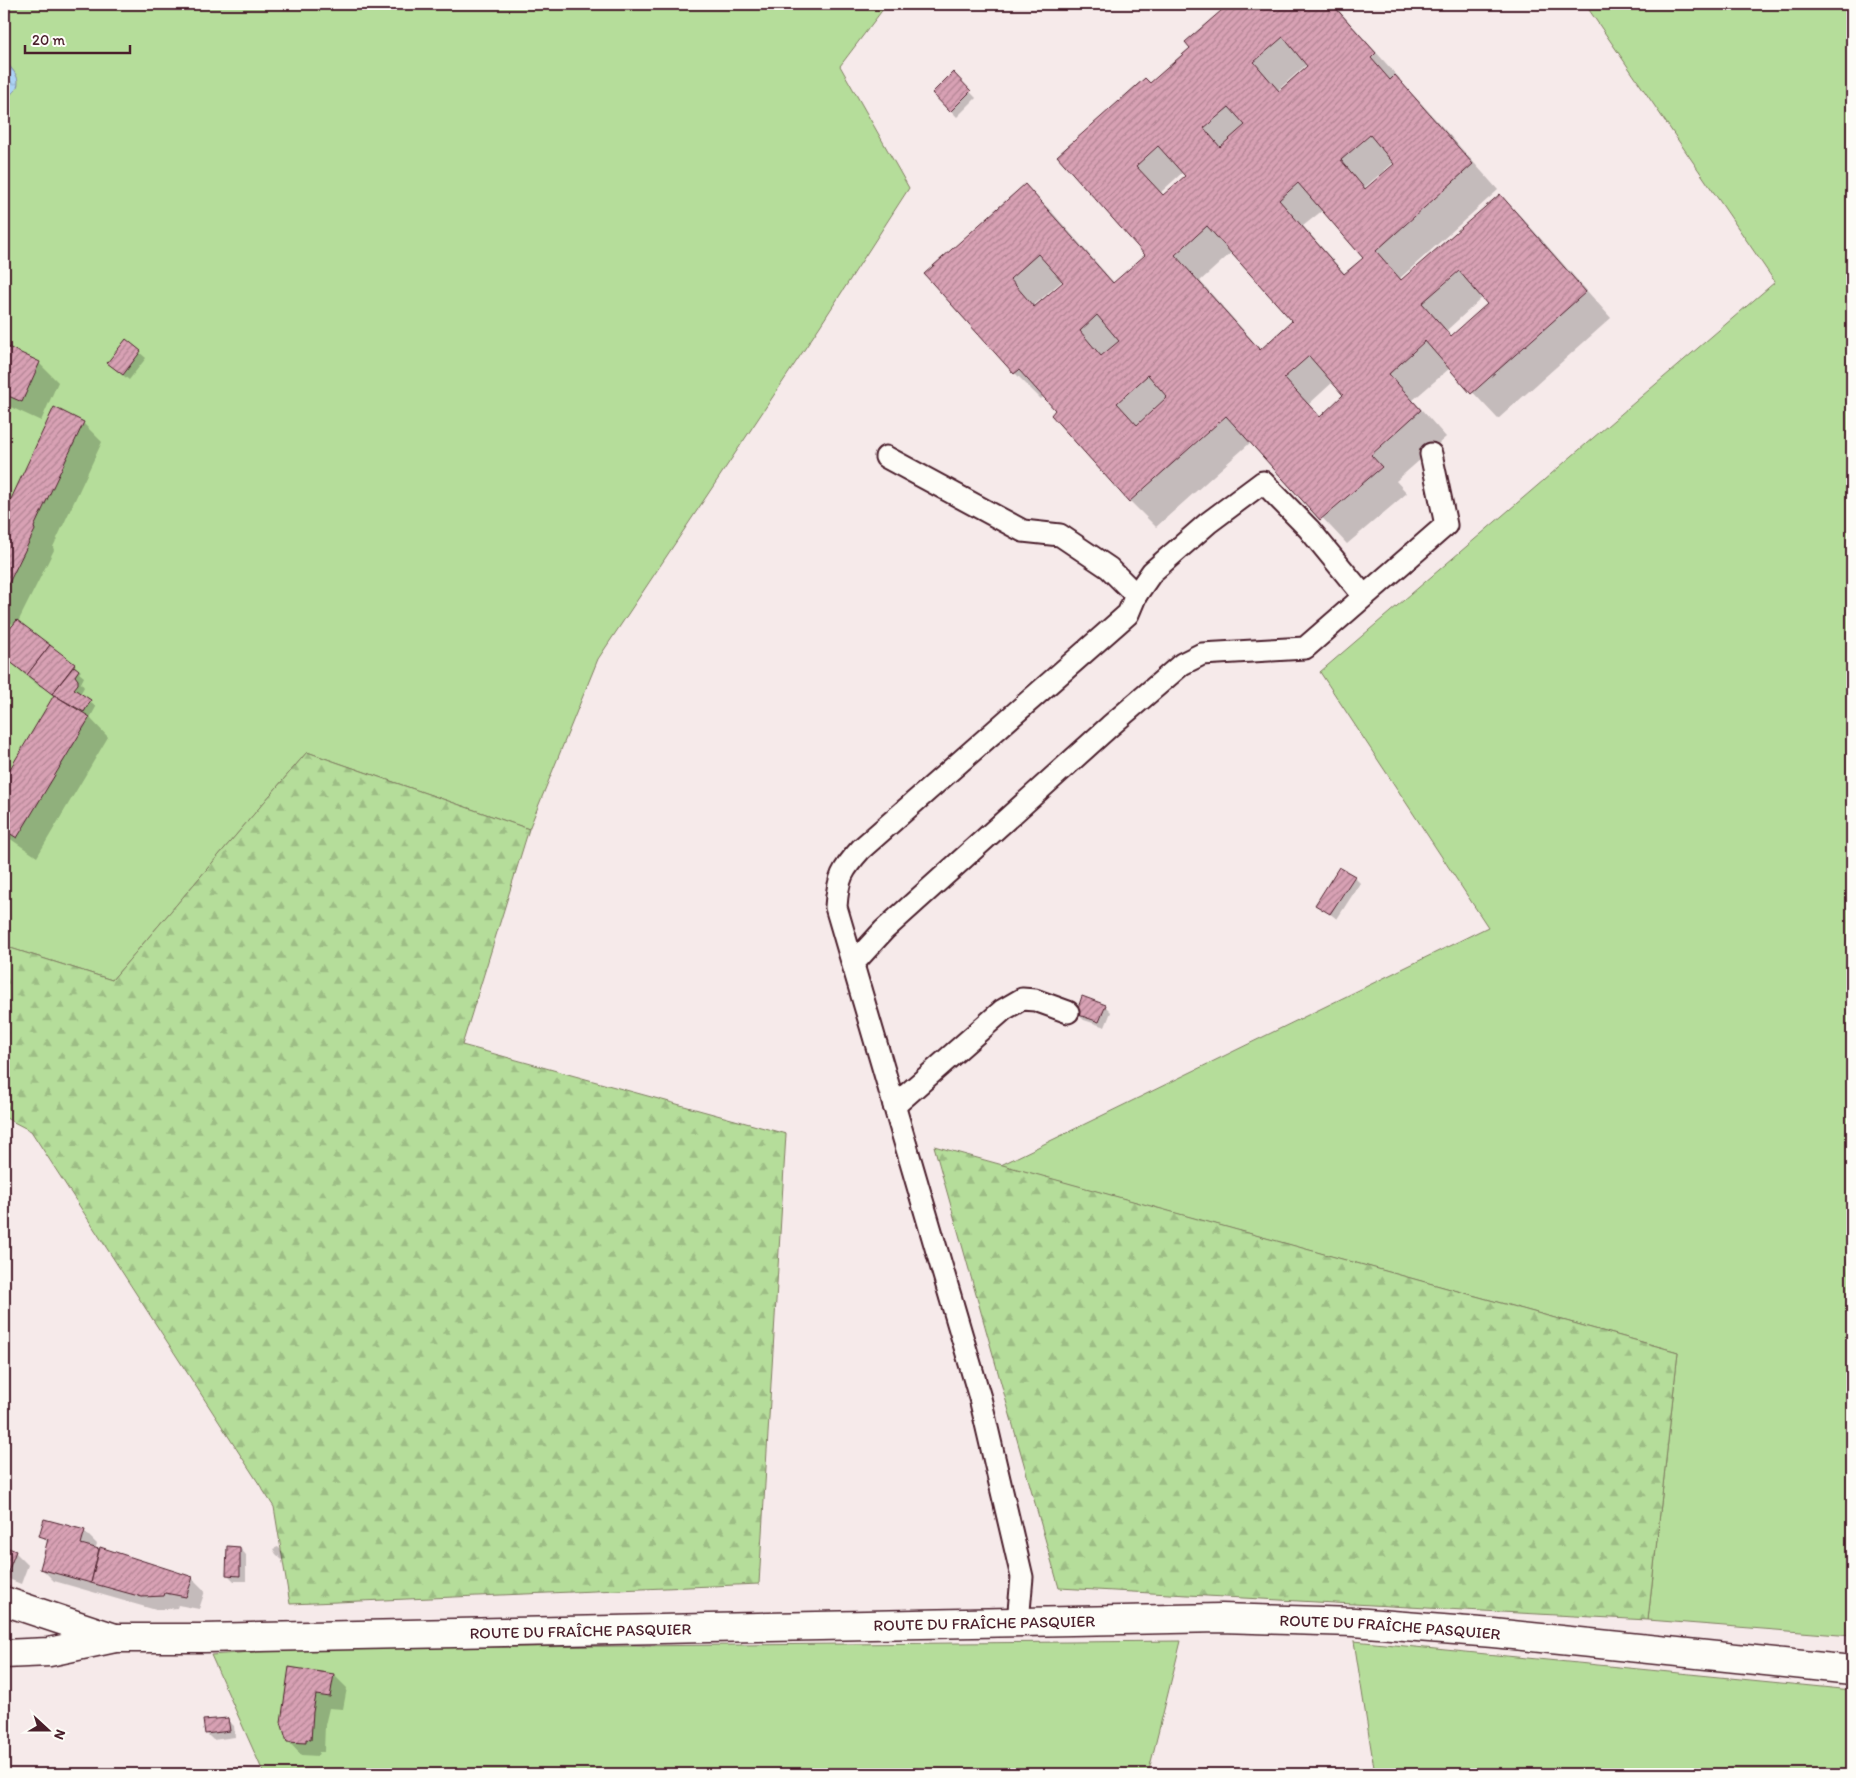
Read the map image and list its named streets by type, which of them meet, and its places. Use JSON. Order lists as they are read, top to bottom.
{
  "streets": {
    "main road": ["ROUTE DU FRAÎCHE PASQUIER"]
  },
  "scale_bar": "20 m",
  "north": "right"
}
